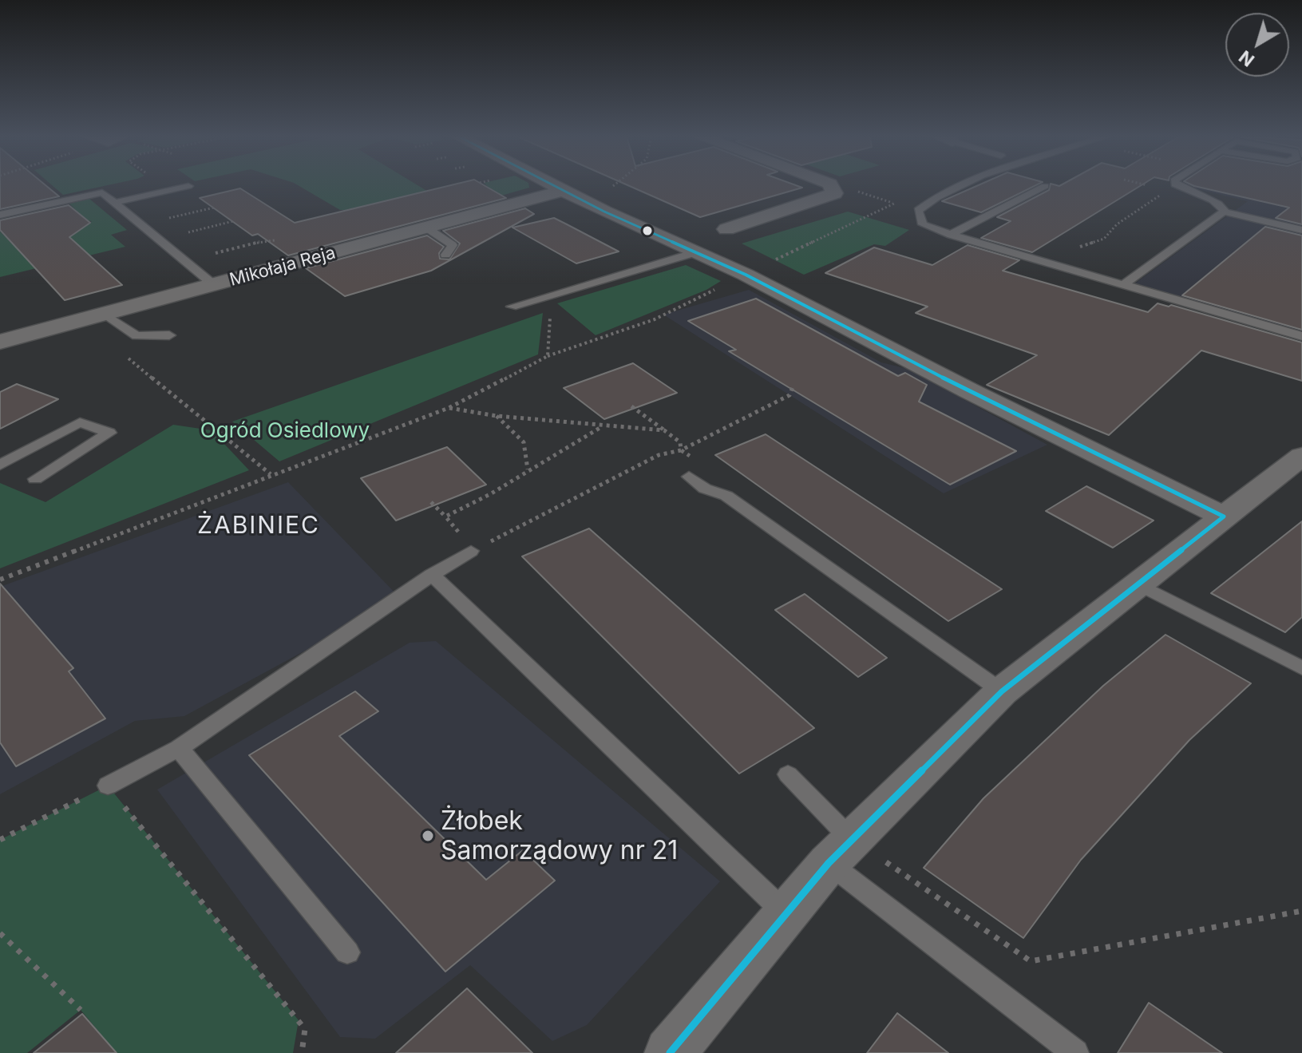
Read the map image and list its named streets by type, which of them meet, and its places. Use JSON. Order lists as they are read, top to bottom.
{
  "streets": {
    "street": ["Mikołaja Reja"]
  },
  "districts": ["ŻABINIEC"],
  "parks": ["Ogród Osiedlowy"],
  "places": ["Żłobek Samorządowy nr 21"],
  "north": "bottom left"
}
